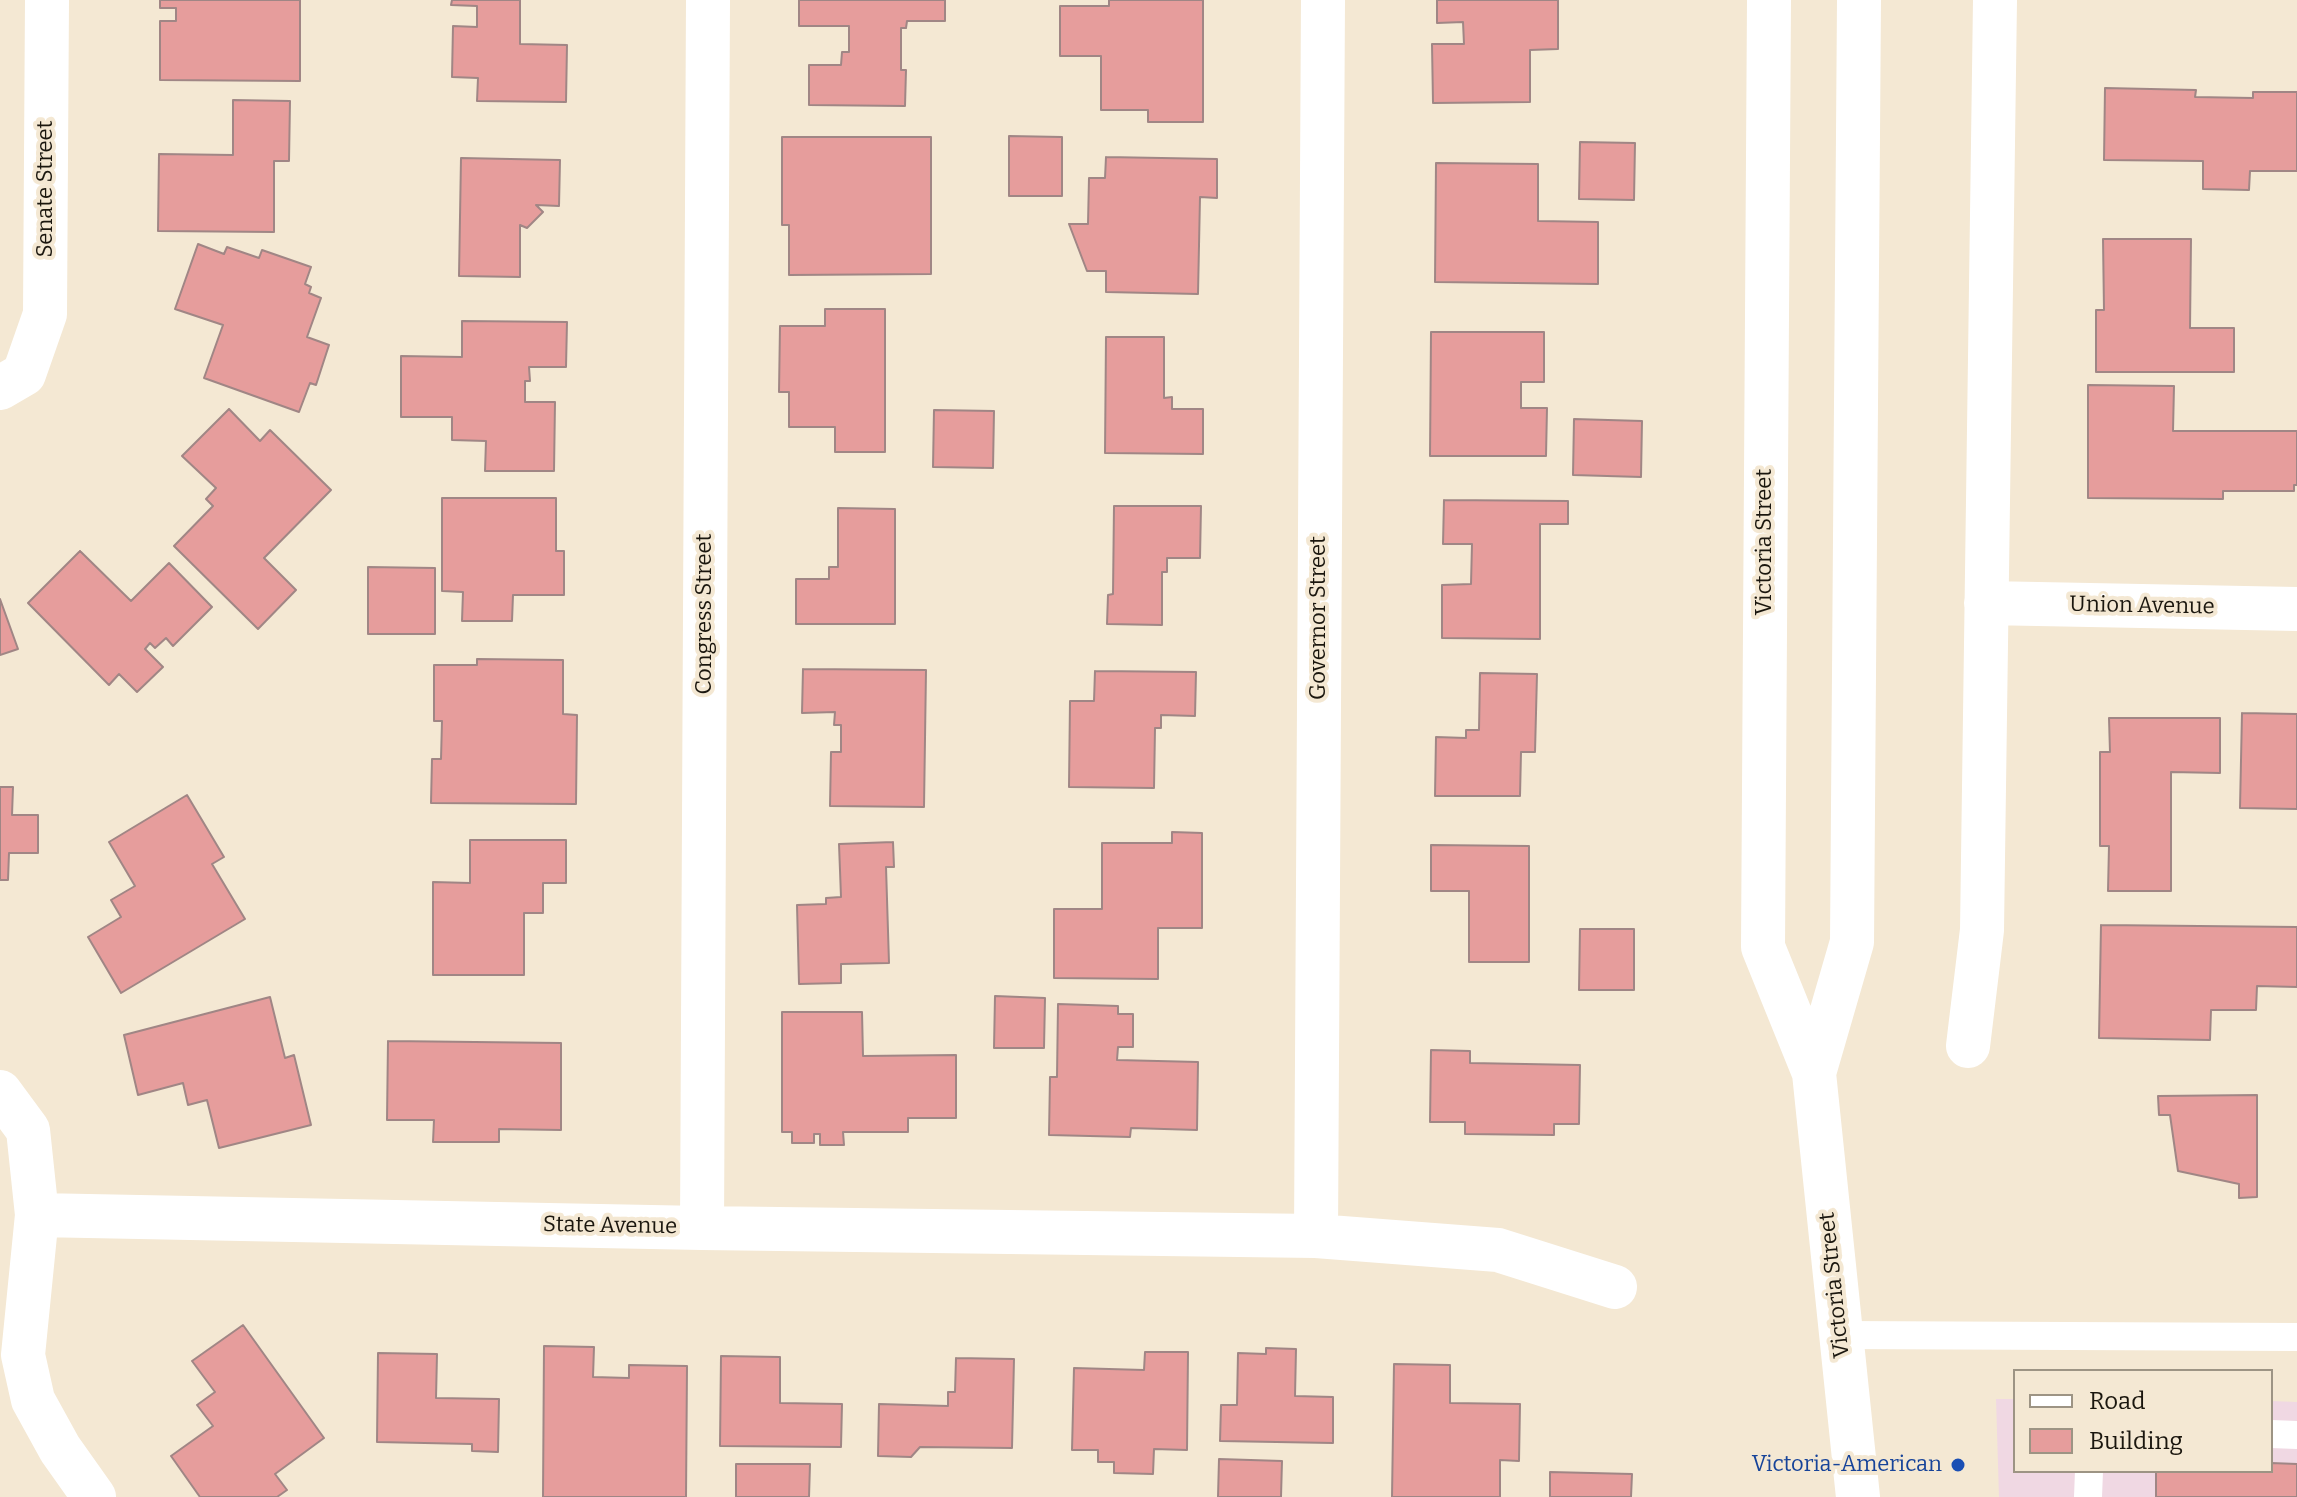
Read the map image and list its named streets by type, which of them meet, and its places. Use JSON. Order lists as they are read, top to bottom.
{
  "streets": {
    "street": [
      "Senate Street",
      "Victoria Street",
      "Union Avenue",
      "Congress Street",
      "Governor Street",
      "State Avenue"
    ]
  },
  "crossings": [
    ["Congress Street", "State Avenue"],
    ["Governor Street", "State Avenue"]
  ],
  "places": ["Victoria-American"],
  "legend": ["Road", "Building"]
}
